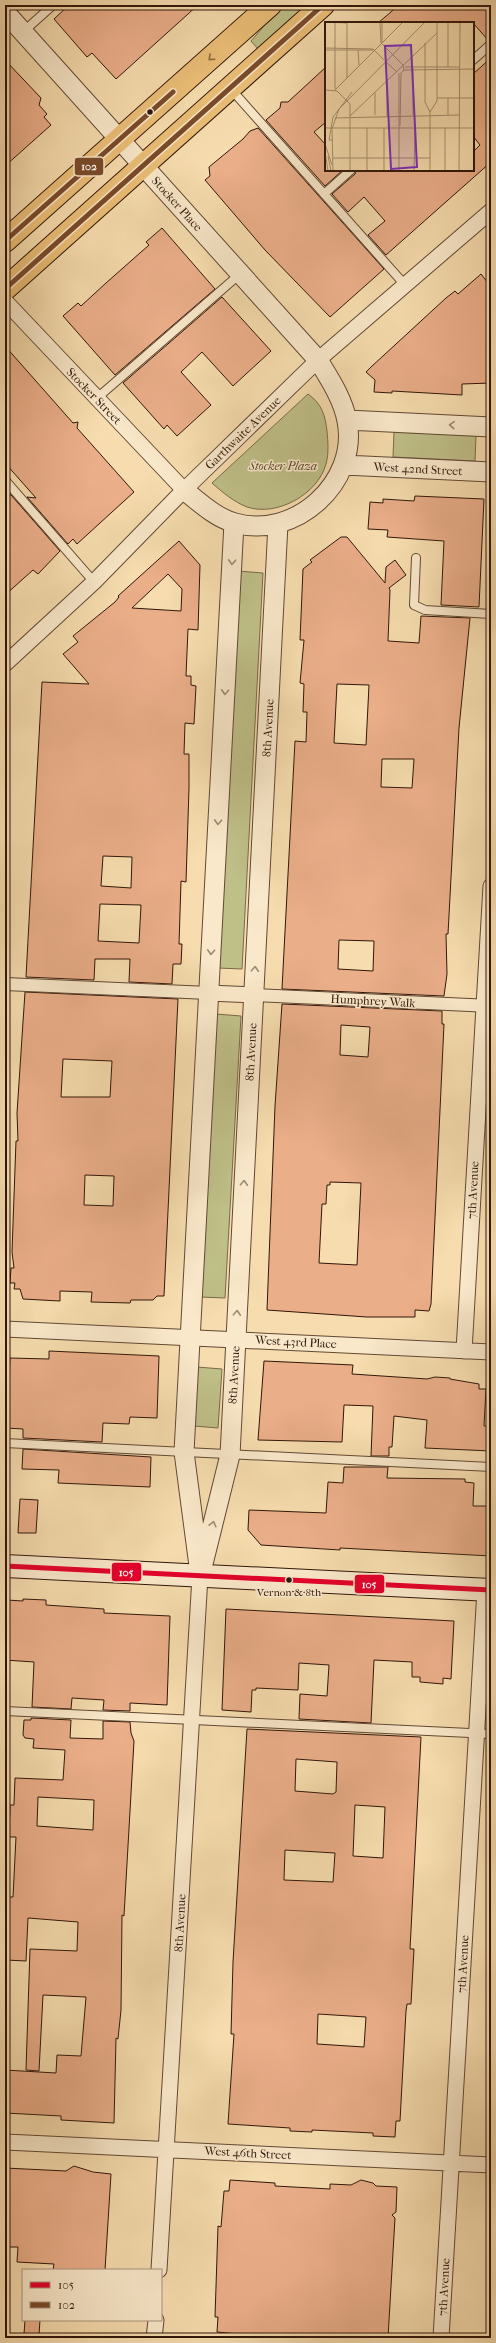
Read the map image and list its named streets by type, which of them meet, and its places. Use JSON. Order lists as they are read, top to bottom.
{
  "streets": {
    "street": [
      "Stocker Place",
      "Stocker Street",
      "Garthwaite Avenue",
      "West 42nd Street",
      "8th Avenue",
      "Humphrey Walk",
      "7th Avenue",
      "West 43rd Place",
      "West 46th Street"
    ]
  },
  "crossings": [
    ["Stocker Place", "Garthwaite Avenue"],
    ["Stocker Street", "Garthwaite Avenue"],
    ["8th Avenue", "Humphrey Walk"],
    ["8th Avenue", "West 43rd Place"],
    ["8th Avenue", "West 46th Street"],
    ["Humphrey Walk", "7th Avenue"],
    ["7th Avenue", "West 43rd Place"],
    ["7th Avenue", "West 46th Street"]
  ],
  "parks": ["Stocker Plaza"],
  "places": ["Vernon & 8th"],
  "lines": ["transit line 102", "transit line 105"],
  "legend": ["105", "102"]
}
